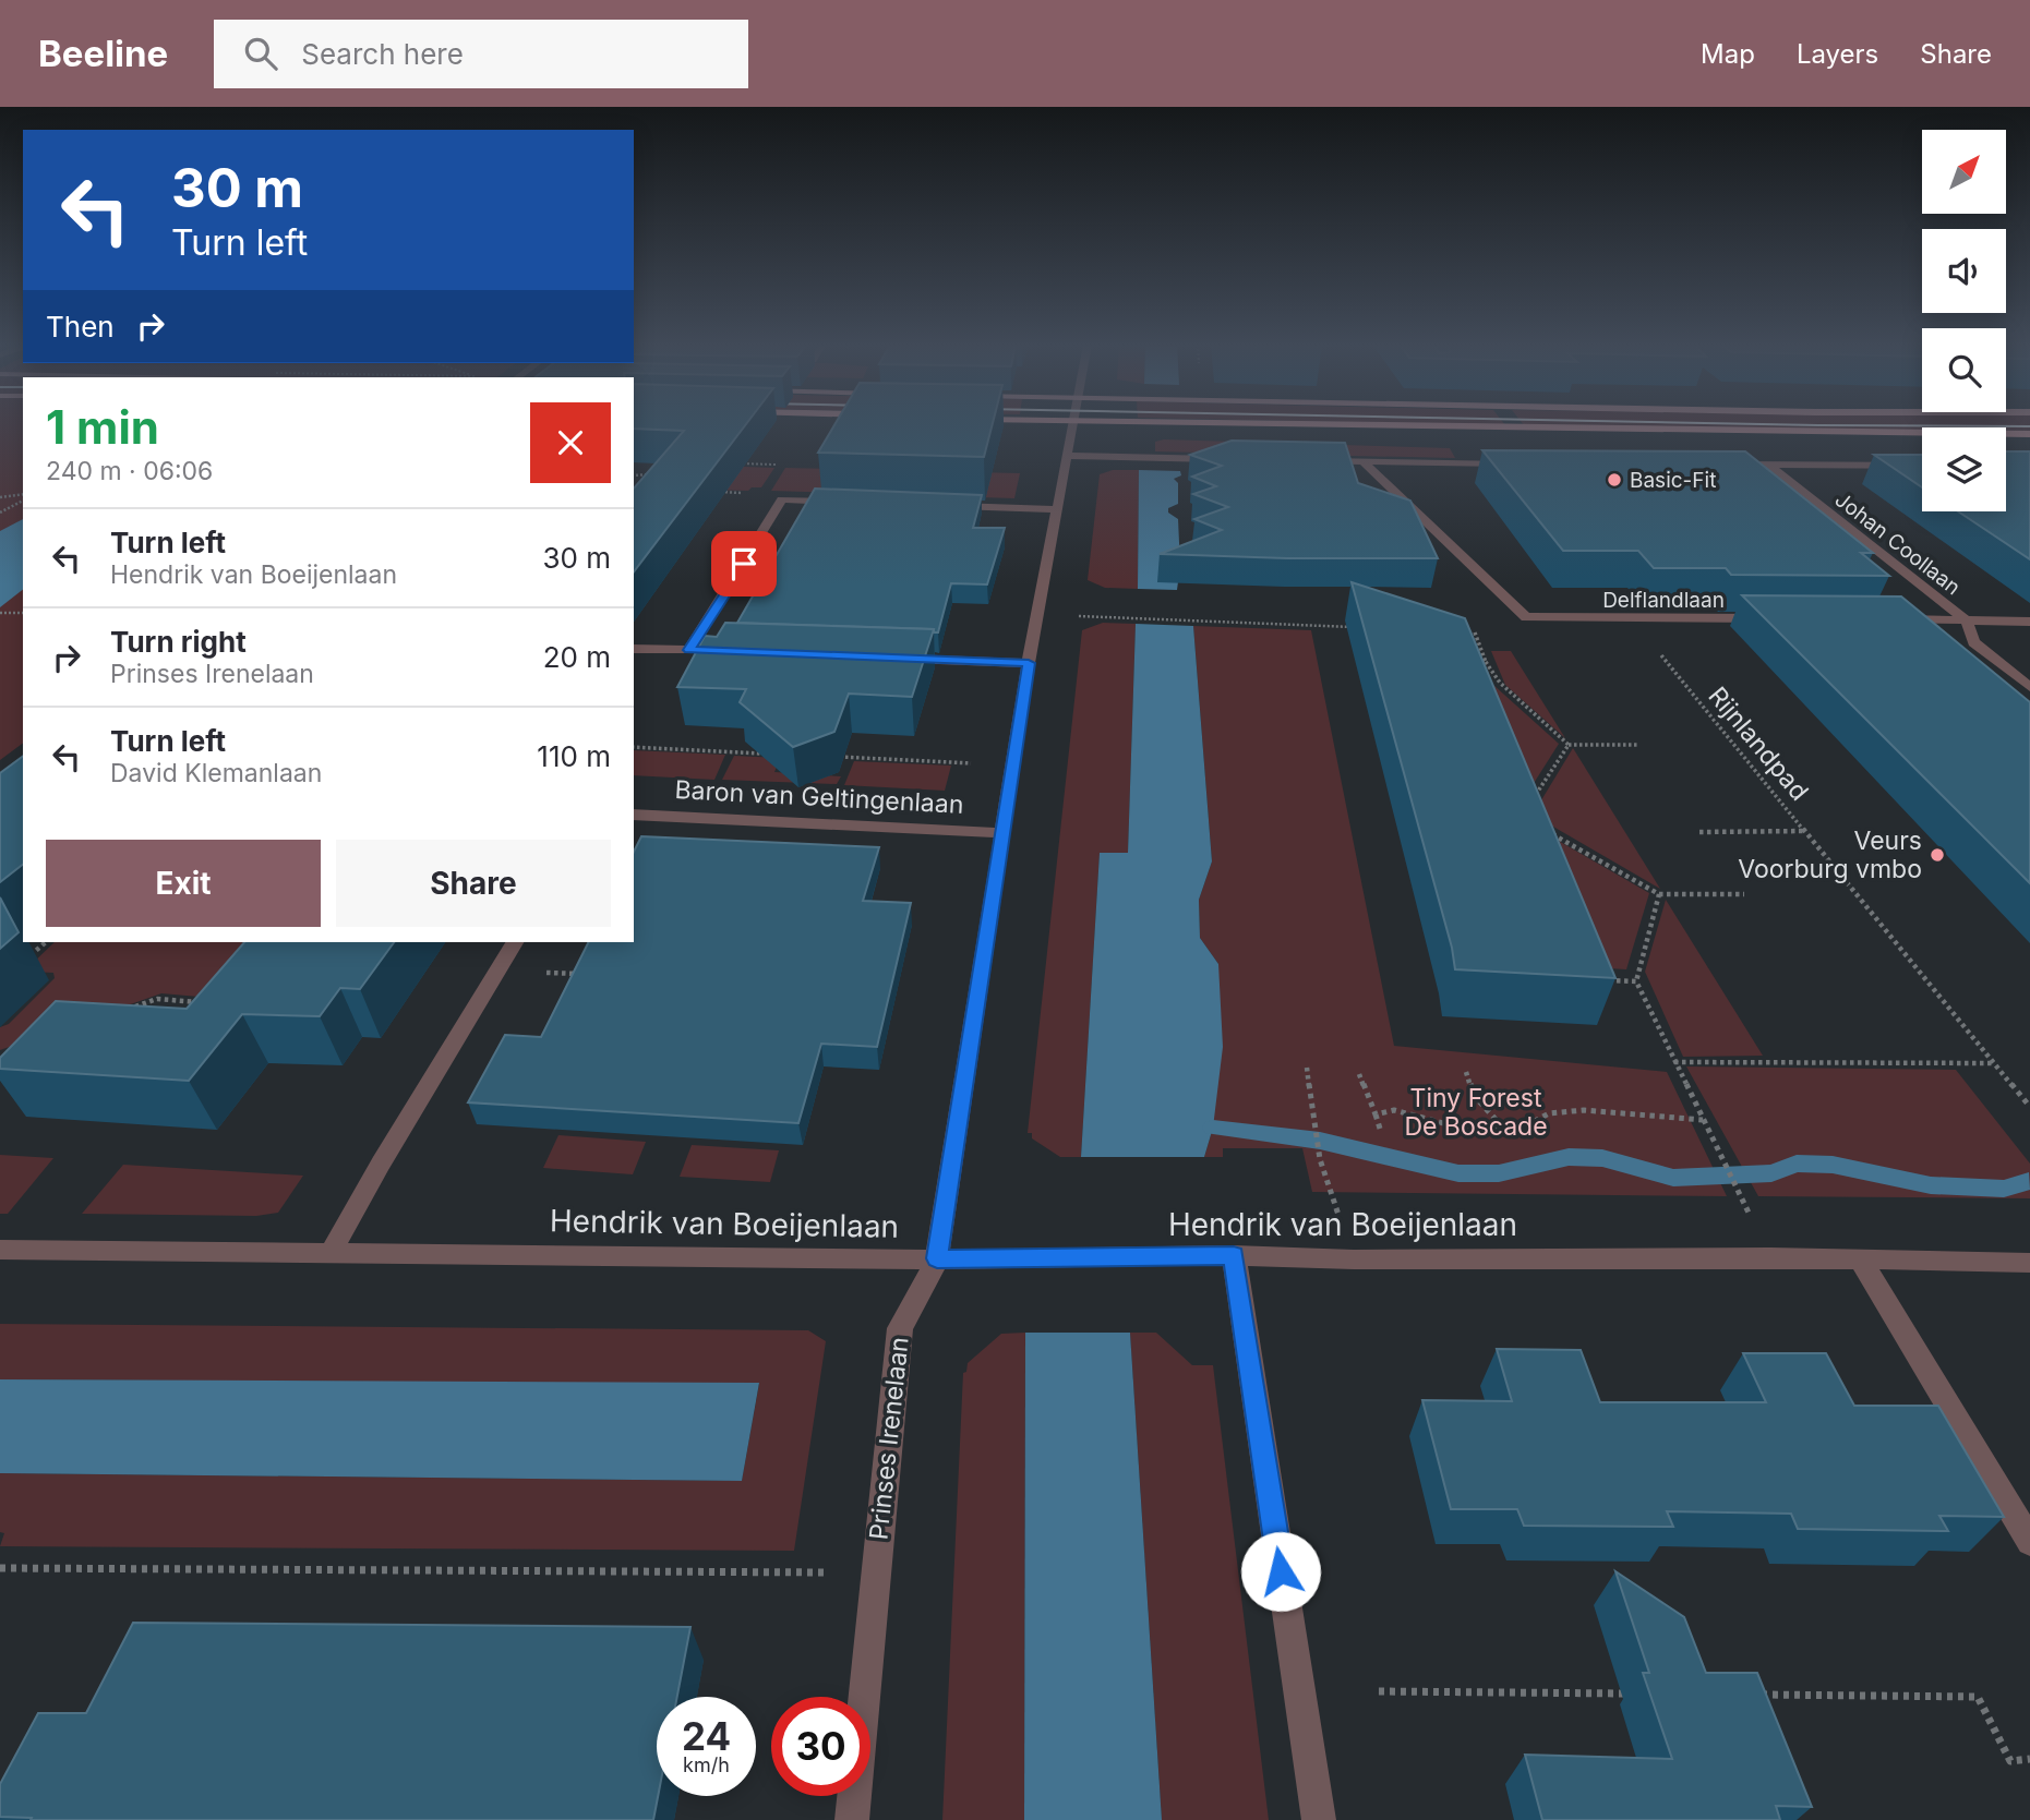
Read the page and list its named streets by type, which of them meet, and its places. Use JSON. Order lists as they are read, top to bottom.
{
  "streets": {
    "street": [
      "Johan Coollaan",
      "Delflandlaan",
      "Baron van Geltingenlaan",
      "Hendrik van Boeijenlaan",
      "Prinses Irenelaan"
    ],
    "path": ["Rijnlandpad"]
  },
  "crossings": [
    ["Delflandlaan", "Rijnlandpad"],
    ["Baron van Geltingenlaan", "Prinses Irenelaan"],
    ["Hendrik van Boeijenlaan", "Prinses Irenelaan"]
  ],
  "parks": ["Tiny Forest De Boscade"],
  "places": ["Basic-Fit", "Veurs Voorburg vmbo"],
  "north": "top right",
  "page": {
    "header": "Beeline",
    "search": "Search here",
    "nav": ["Map", "Layers", "Share"],
    "turn": ["30 m", "Turn left"],
    "then": "Then",
    "heading": ["1 min", "240 m · 06:06"],
    "list": [
      {
        "name": "Turn left",
        "note": "Hendrik van Boeijenlaan",
        "value": "30 m"
      },
      {
        "name": "Turn right",
        "note": "Prinses Irenelaan",
        "value": "20 m"
      },
      {
        "name": "Turn left",
        "note": "David Klemanlaan",
        "value": "110 m"
      }
    ],
    "buttons": ["Exit", "Share"],
    "speed": "24 km/h",
    "limit": "30"
  }
}
